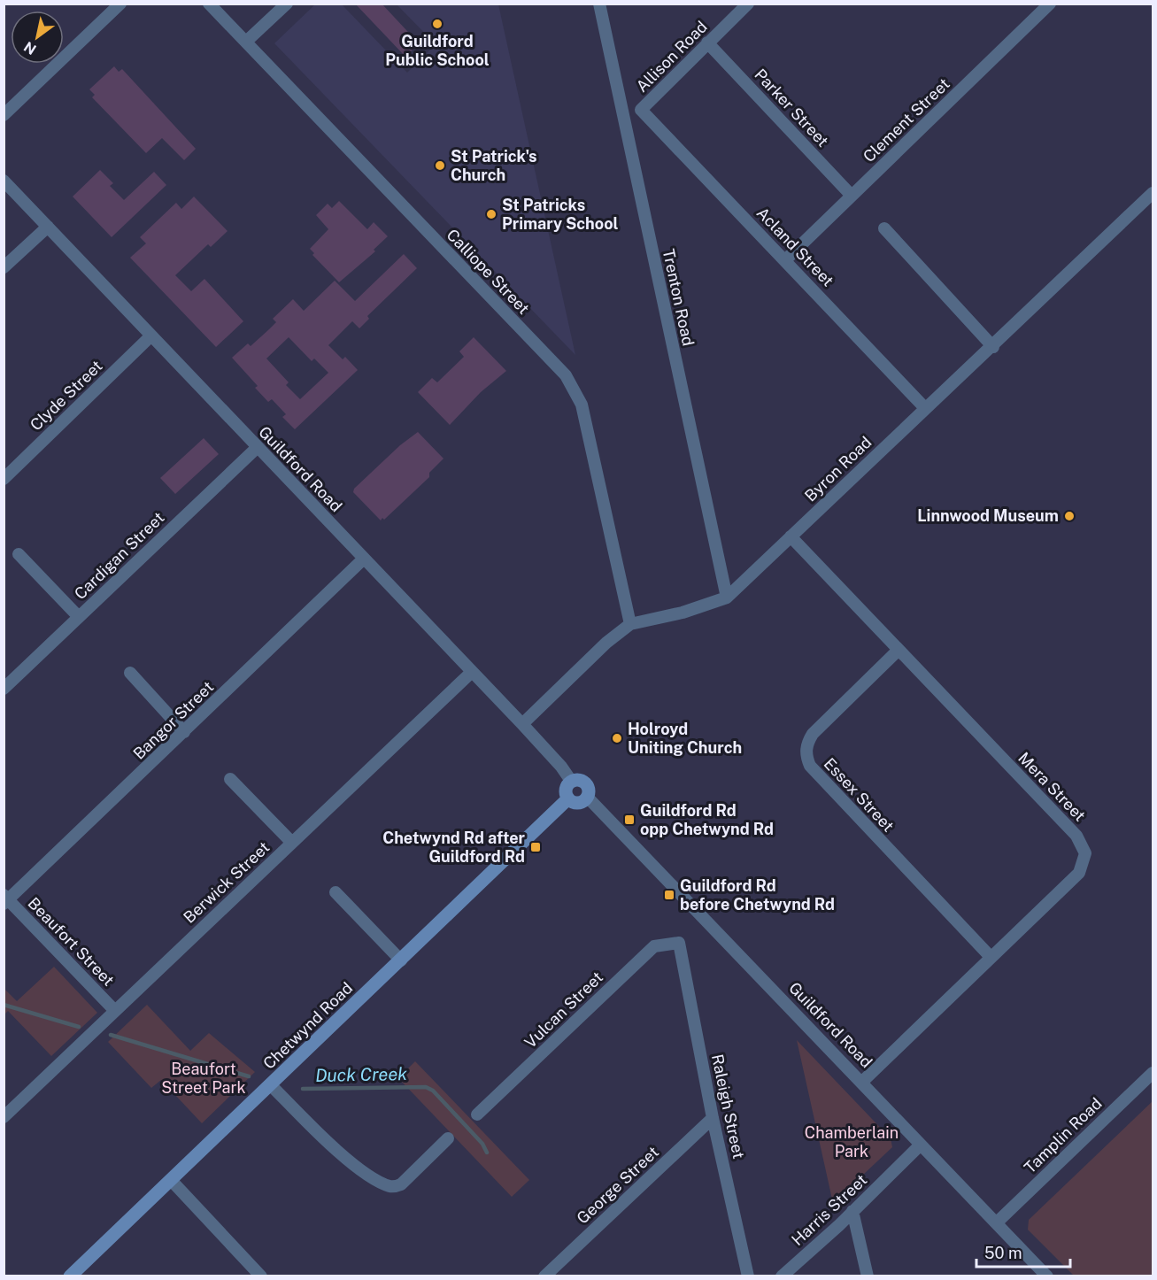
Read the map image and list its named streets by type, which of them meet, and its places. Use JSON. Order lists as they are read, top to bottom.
{
  "streets": {
    "street": [
      "Allison Road",
      "Parker Street",
      "Clement Street",
      "Acland Street",
      "Calliope Street",
      "Trenton Road",
      "Clyde Street",
      "Guildford Road",
      "Byron Road",
      "Cardigan Street",
      "Bangor Street",
      "Mera Street",
      "Essex Street",
      "Berwick Street",
      "Beaufort Street",
      "Vulcan Street",
      "Chetwynd Road",
      "Raleigh Street",
      "Tamplin Road",
      "George Street",
      "Harris Street"
    ]
  },
  "crossings": [
    ["Allison Road", "Parker Street"],
    ["Allison Road", "Acland Street"],
    ["Parker Street", "Clement Street"],
    ["Clement Street", "Acland Street"],
    ["Acland Street", "Byron Road"],
    ["Calliope Street", "Byron Road"],
    ["Trenton Road", "Byron Road"],
    ["Clyde Street", "Guildford Road"],
    ["Guildford Road", "Byron Road"],
    ["Guildford Road", "Cardigan Street"],
    ["Guildford Road", "Bangor Street"],
    ["Guildford Road", "Mera Street"],
    ["Guildford Road", "Berwick Street"],
    ["Guildford Road", "Chetwynd Road"],
    ["Guildford Road", "Tamplin Road"],
    ["Guildford Road", "Harris Street"],
    ["Byron Road", "Mera Street"],
    ["Bangor Street", "Beaufort Street"],
    ["Mera Street", "Essex Street"],
    ["Berwick Street", "Beaufort Street"],
    ["Vulcan Street", "Raleigh Street"],
    ["Raleigh Street", "George Street"]
  ],
  "water": ["Duck Creek"],
  "parks": ["Beaufort Street Park", "Chamberlain Park"],
  "places": {
    "other": [
      "Guildford Public School",
      "St Patrick's Church",
      "St Patricks Primary School",
      "Linnwood Museum",
      "Holroyd Uniting Church"
    ],
    "transit": ["Guildford Rd opp Chetwynd Rd", "Chetwynd Rd after Guildford Rd", "Guildford Rd before Chetwynd Rd"]
  },
  "scale_bar": "50 m",
  "north": "bottom left"
}
